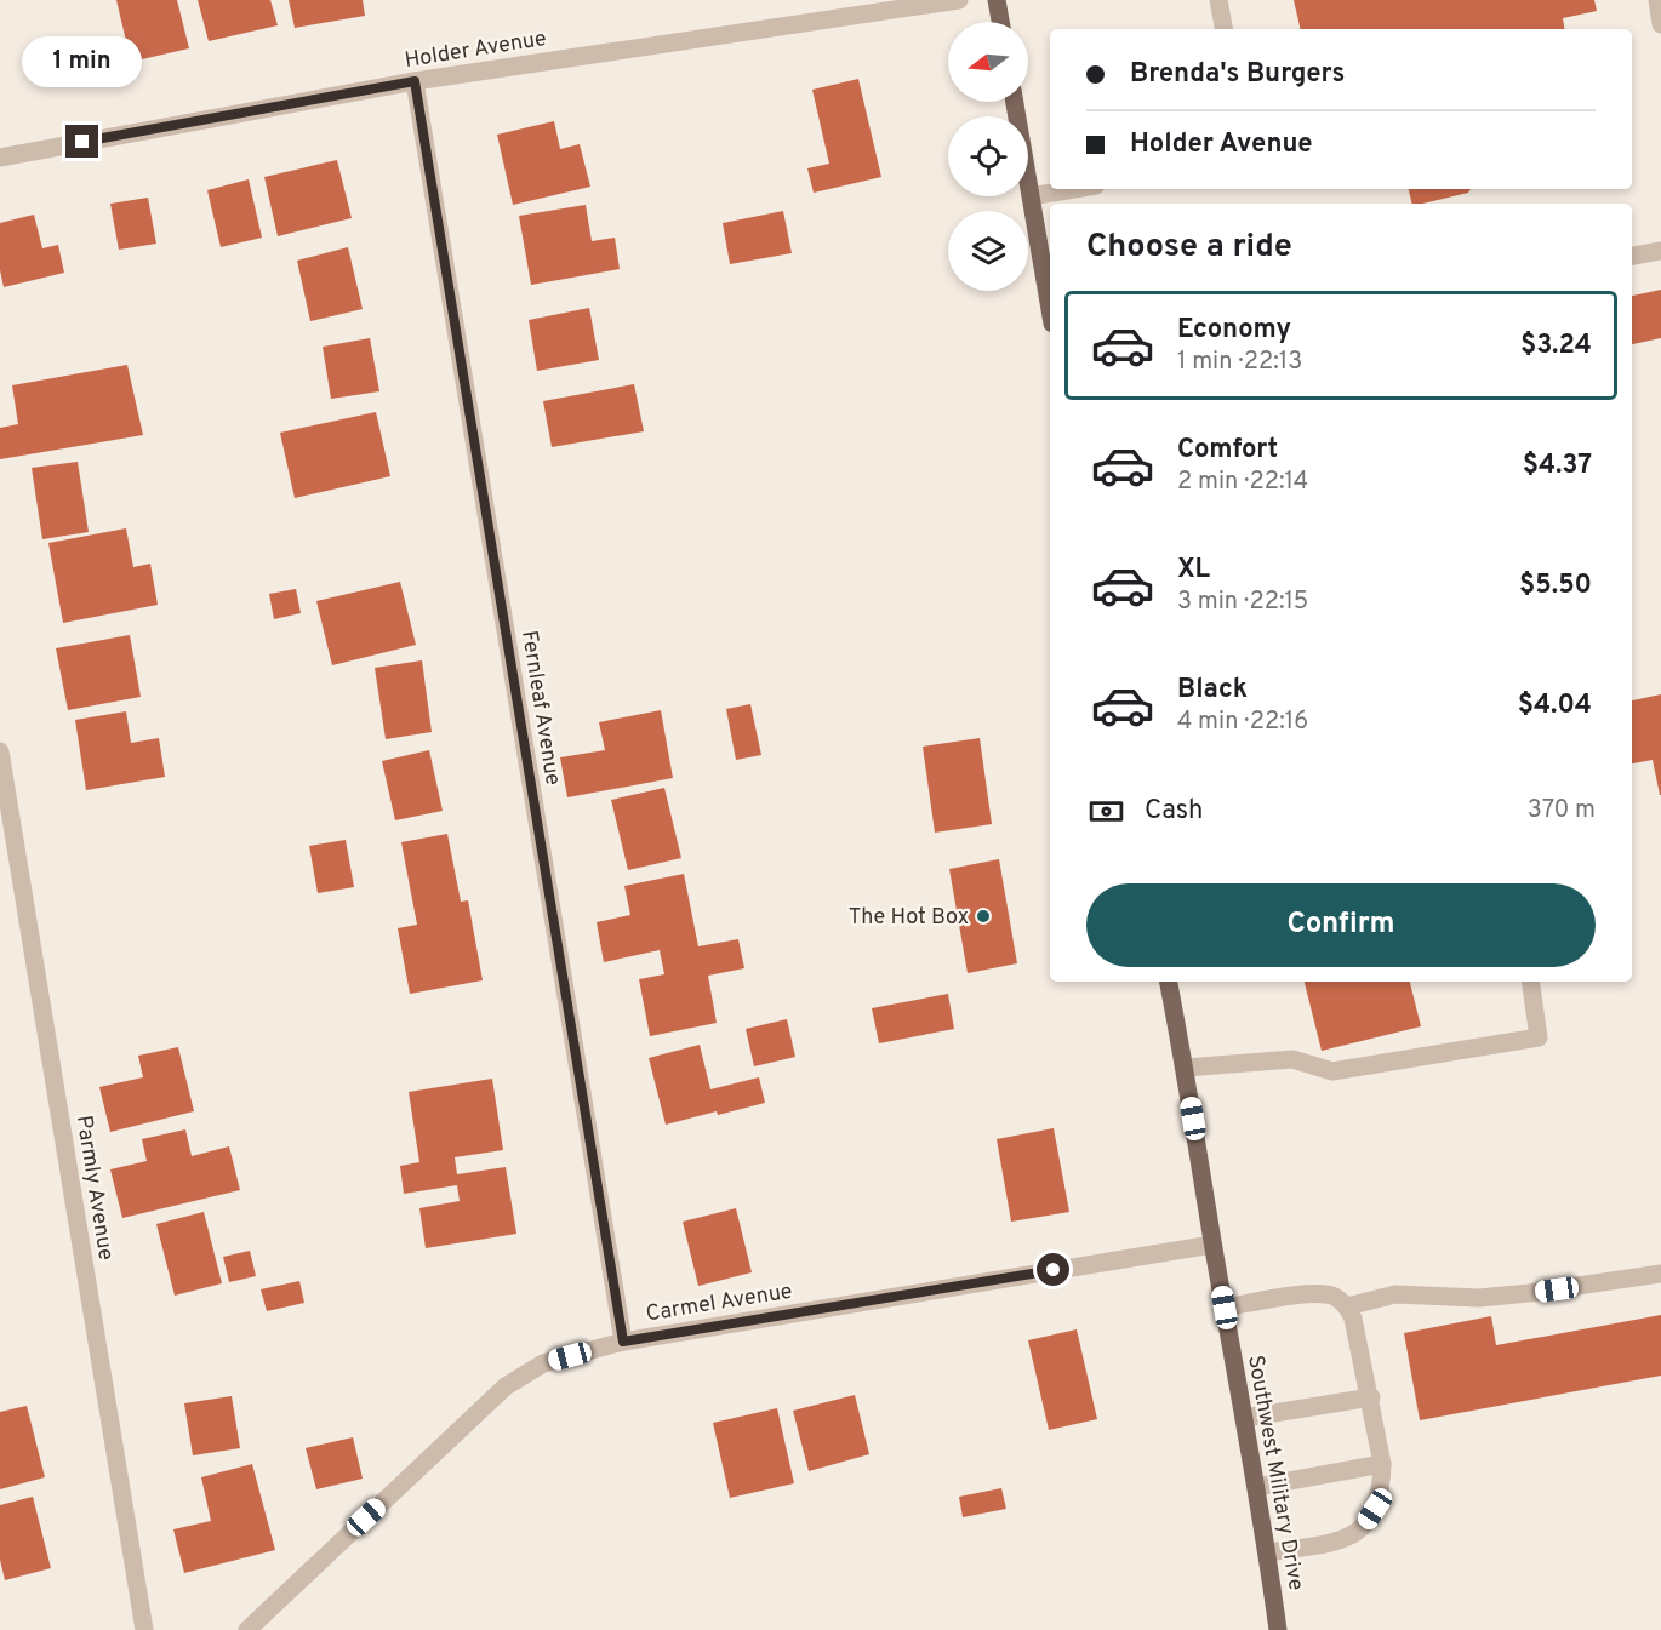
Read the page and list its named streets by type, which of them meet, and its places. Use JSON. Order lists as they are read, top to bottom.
{
  "streets": {
    "main road": ["Southwest Military Drive"],
    "street": [
      "Holder Avenue",
      "Fernleaf Avenue",
      "Parmly Avenue",
      "Carmel Avenue"
    ]
  },
  "crossings": [
    ["Holder Avenue", "Fernleaf Avenue"],
    ["Fernleaf Avenue", "Carmel Avenue"],
    ["Carmel Avenue", "Southwest Military Drive"]
  ],
  "places": ["The Hot Box"],
  "north": "left",
  "page": {
    "banner": ["Brenda's Burgers", "Holder Avenue"],
    "bubble": "1 min",
    "heading": "Choose a ride",
    "list": [
      {
        "name": "Economy",
        "note": "1 min · 22:13",
        "value": "$3.24"
      },
      {
        "name": "Comfort",
        "note": "2 min · 22:14",
        "value": "$4.37"
      },
      {
        "name": "XL",
        "note": "3 min · 22:15",
        "value": "$5.50"
      },
      {
        "name": "Black",
        "note": "4 min · 22:16",
        "value": "$4.04"
      }
    ],
    "pay": ["Cash", "370 m"],
    "buttons": "Confirm"
  }
}
